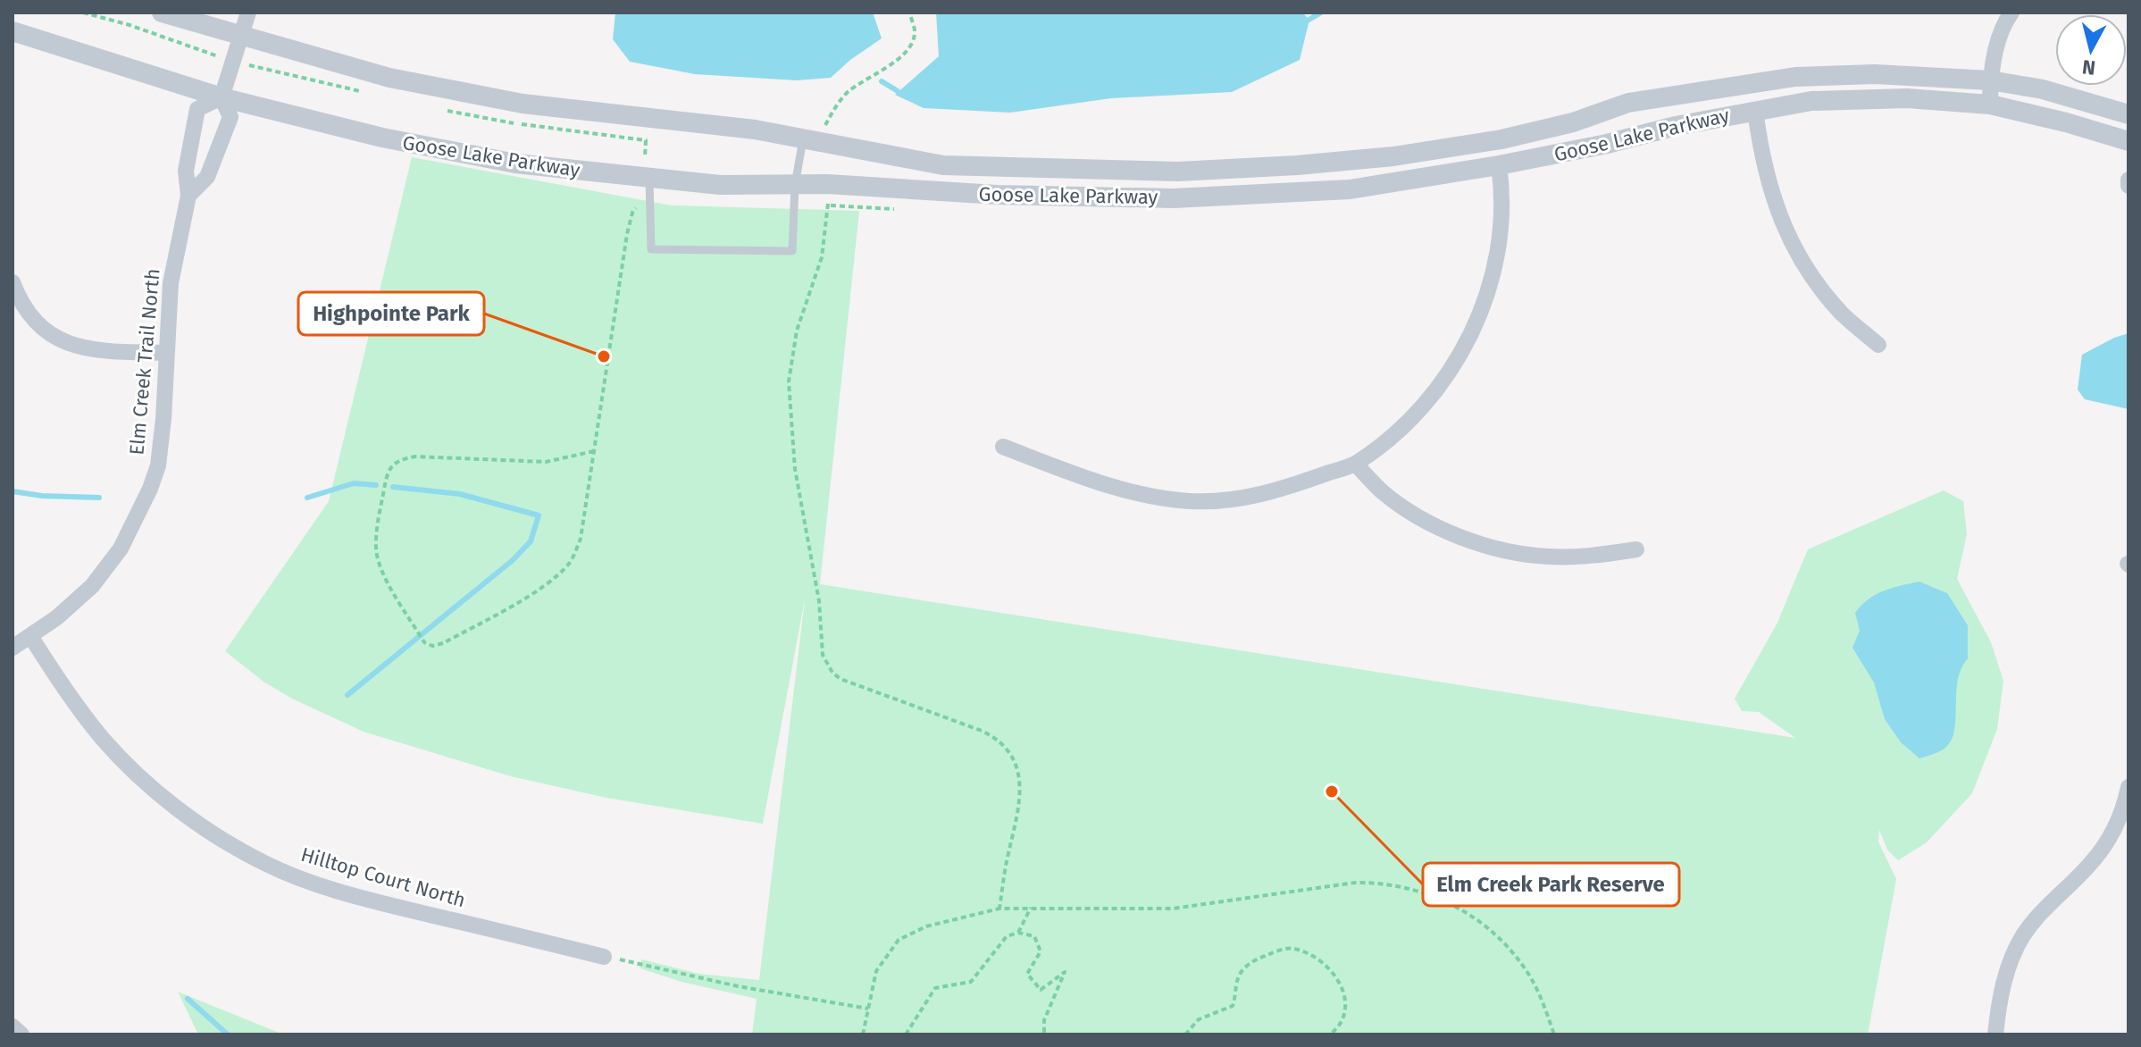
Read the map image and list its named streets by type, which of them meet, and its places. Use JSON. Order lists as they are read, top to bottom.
{
  "streets": {
    "street": ["Goose Lake Parkway", "Elm Creek Trail North", "Hilltop Court North"]
  },
  "crossings": [
    ["Goose Lake Parkway", "Elm Creek Trail North"],
    ["Elm Creek Trail North", "Hilltop Court North"]
  ],
  "places": ["Highpointe Park", "Elm Creek Park Reserve"],
  "north": "bottom"
}
